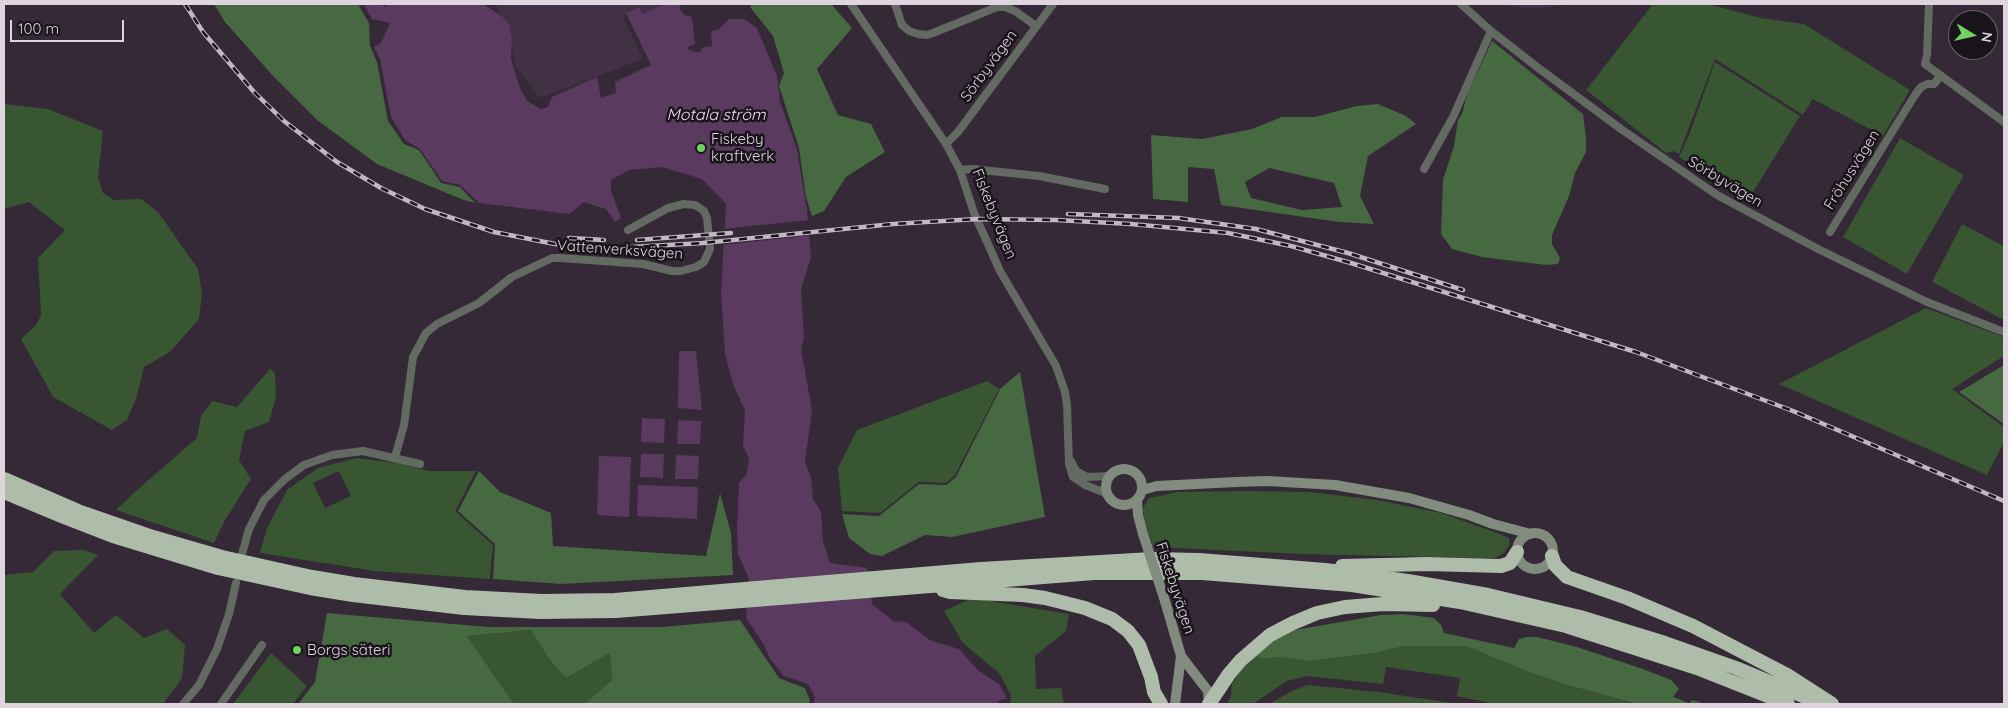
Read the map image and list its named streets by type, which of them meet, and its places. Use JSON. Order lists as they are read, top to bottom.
{
  "streets": {
    "street": [
      "Sörbyvägen",
      "Fröhusvägen",
      "Fiskebyvägen",
      "Vattenverksvägen"
    ]
  },
  "crossings": [
    ["Sörbyvägen", "Fiskebyvägen"]
  ],
  "water": ["Motala ström"],
  "places": ["Fiskeby kraftverk", "Borgs säteri"],
  "scale_bar": "100 m",
  "north": "right"
}
